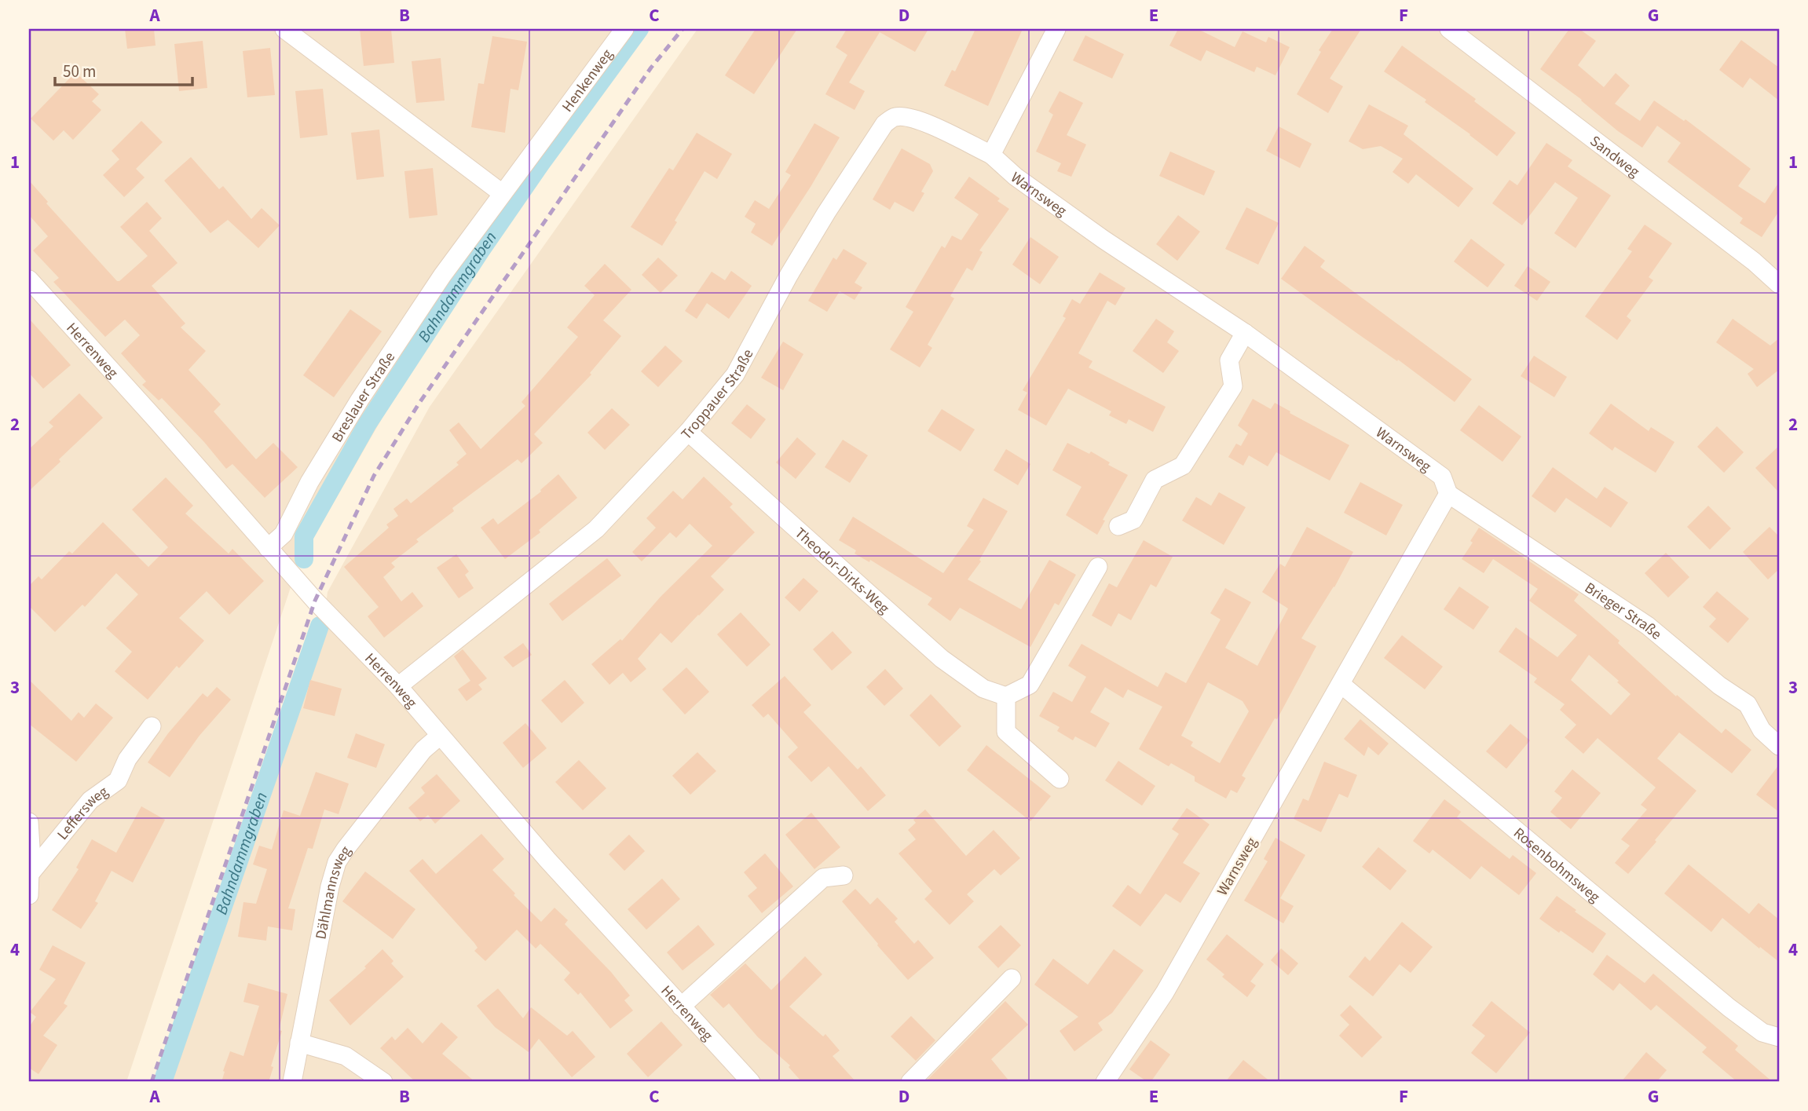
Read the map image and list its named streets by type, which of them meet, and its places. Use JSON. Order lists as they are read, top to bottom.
{
  "streets": {
    "street": [
      "Henkenweg",
      "Sandweg",
      "Warnsweg",
      "Herrenweg",
      "Troppauer Straße",
      "Breslauer Straße",
      "Theodor-Dirks-Weg",
      "Brieger Straße",
      "Leffersweg",
      "Rosenbohmsweg",
      "Dählmannsweg"
    ]
  },
  "crossings": [
    ["Henkenweg", "Breslauer Straße"],
    ["Warnsweg", "Troppauer Straße"],
    ["Warnsweg", "Brieger Straße"],
    ["Warnsweg", "Rosenbohmsweg"],
    ["Herrenweg", "Troppauer Straße"],
    ["Herrenweg", "Breslauer Straße"],
    ["Herrenweg", "Dählmannsweg"],
    ["Troppauer Straße", "Theodor-Dirks-Weg"]
  ],
  "water": ["Bahndammgraben"],
  "scale_bar": "50 m",
  "grid": {
    "columns": [
      "A",
      "B",
      "C",
      "D",
      "E",
      "F",
      "G"
    ],
    "rows": [
      "1",
      "2",
      "3",
      "4"
    ]
  }
}
